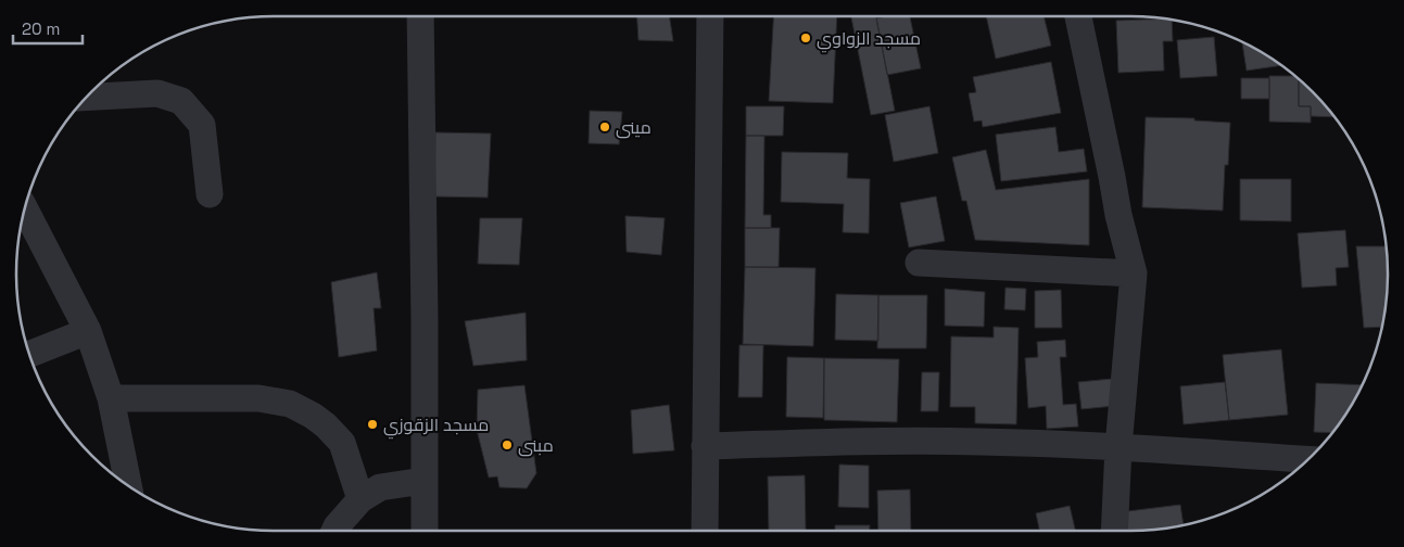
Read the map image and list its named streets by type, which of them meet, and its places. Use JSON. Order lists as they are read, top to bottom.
{
  "places": [
    "مسجد الزواوي",
    "مينى",
    "مسجد الزقوزي",
    "مبنى"
  ],
  "scale_bar": "20 m"
}
